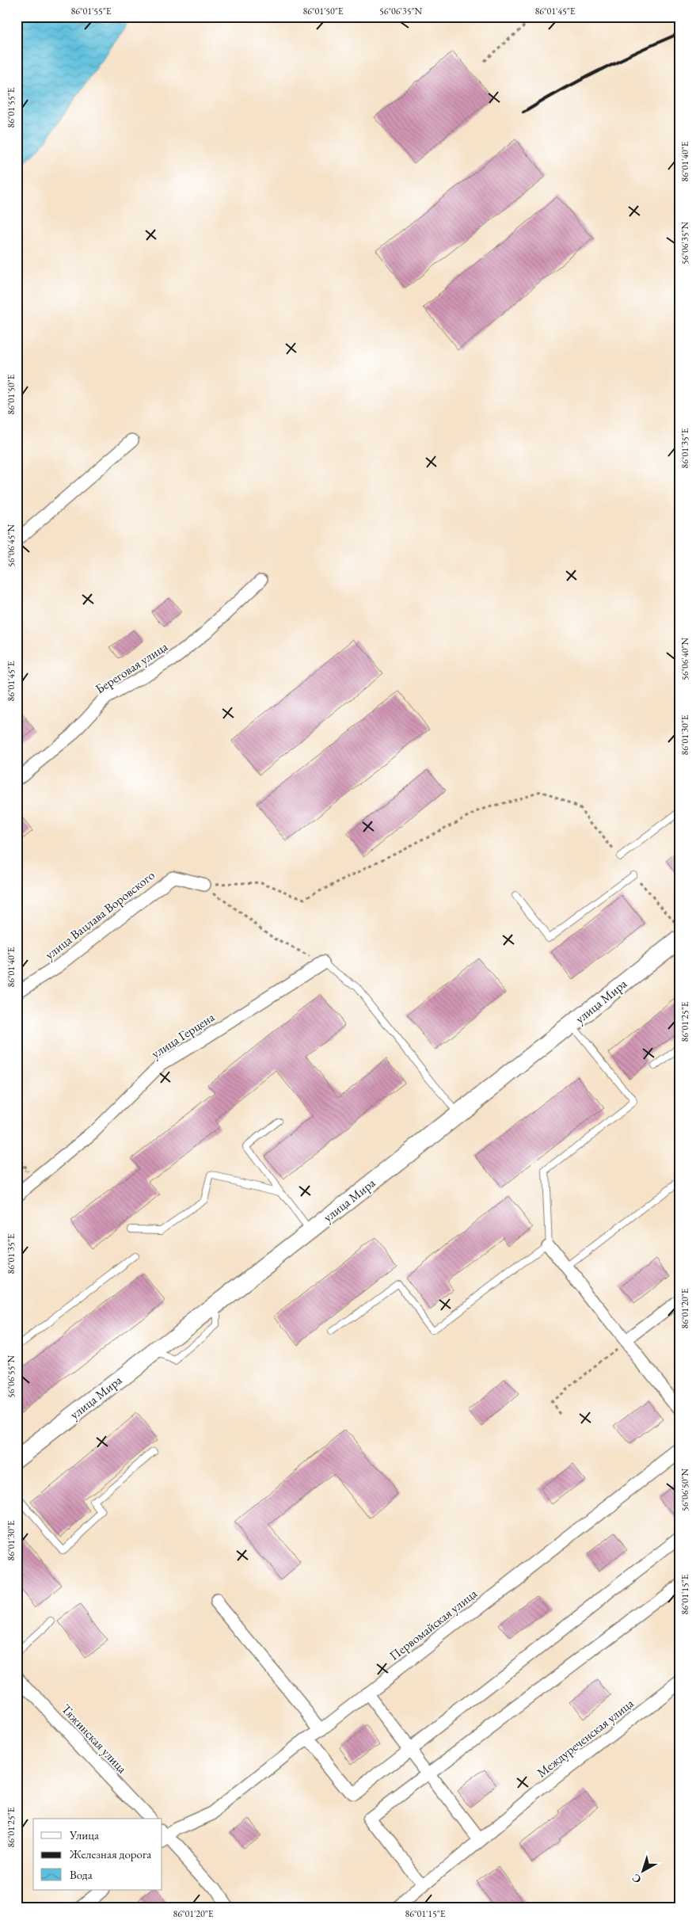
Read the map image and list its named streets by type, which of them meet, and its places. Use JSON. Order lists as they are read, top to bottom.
{
  "streets": {
    "main road": ["улица Мира"],
    "street": [
      "Береговая улица",
      "улица Вацлава Воровского",
      "улица Герцена",
      "Первомайская улица",
      "Междуреченская улица",
      "Тяжинская улица"
    ]
  },
  "legend": ["Улица", "Железная дорога", "Вода"],
  "north": "bottom left",
  "coordinates": [
    "86°01'55\"E",
    "86°01'50\"E",
    "56°06'35\"N",
    "86°01'45\"E",
    "86°01'40\"E",
    "86°01'35\"E",
    "56°06'45\"N",
    "56°06'40\"N",
    "86°01'30\"E",
    "86°01'25\"E",
    "86°01'20\"E",
    "56°06'55\"N",
    "56°06'50\"N",
    "86°01'15\"E"
  ]
}
